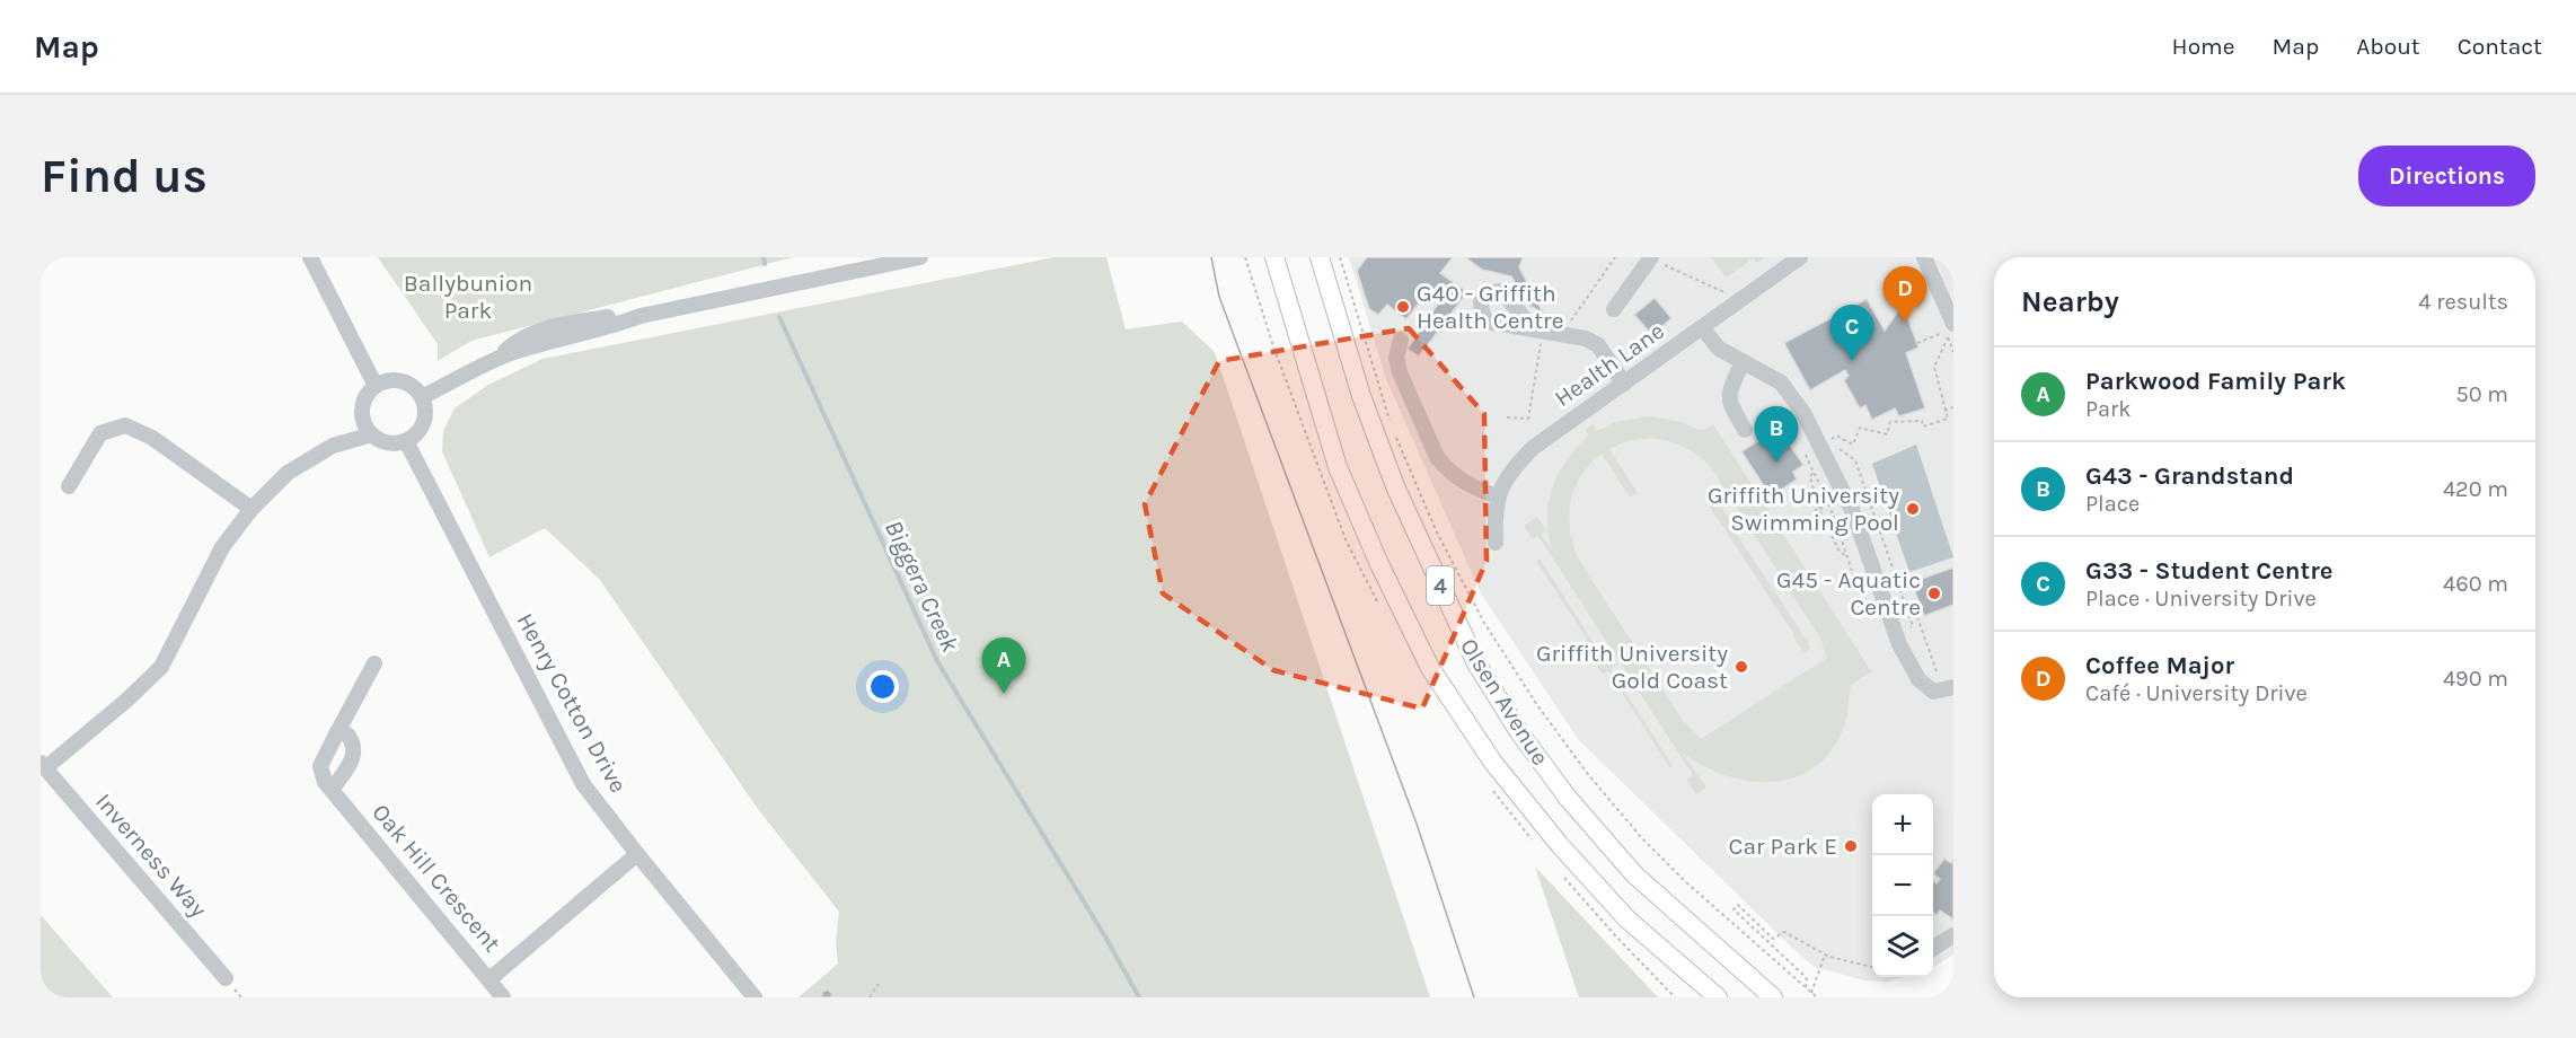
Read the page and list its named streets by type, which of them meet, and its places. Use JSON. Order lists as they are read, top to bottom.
{
  "streets": {
    "main road": ["4", "Olsen Avenue"],
    "street": [
      "Health Lane",
      "Henry Cotton Drive",
      "Inverness Way",
      "Oak Hill Crescent"
    ]
  },
  "water": ["Biggera Creek"],
  "parks": ["Ballybunion Park"],
  "places": [
    "G40 - Griffith Health Centre",
    "Griffith University Swimming Pool",
    "G45 - Aquatic Centre",
    "Griffith University Gold Coast",
    "Car Park E"
  ],
  "page": {
    "header": "Map",
    "nav": [
      "Home",
      "Map",
      "About",
      "Contact"
    ],
    "buttons": "Directions",
    "title": "Find us",
    "heading": ["Nearby", "4 results"],
    "pins": [
      "D",
      "C",
      "B",
      "A"
    ],
    "list": [
      {
        "mark": "A",
        "name": "Parkwood Family Park",
        "note": "Park",
        "value": "50 m"
      },
      {
        "mark": "B",
        "name": "G43 - Grandstand",
        "note": "Place",
        "value": "420 m"
      },
      {
        "mark": "C",
        "name": "G33 - Student Centre",
        "note": "Place · University Drive",
        "value": "460 m"
      },
      {
        "mark": "D",
        "name": "Coffee Major",
        "note": "Café · University Drive",
        "value": "490 m"
      }
    ],
    "map_buttons": ["+", "−"]
  }
}
